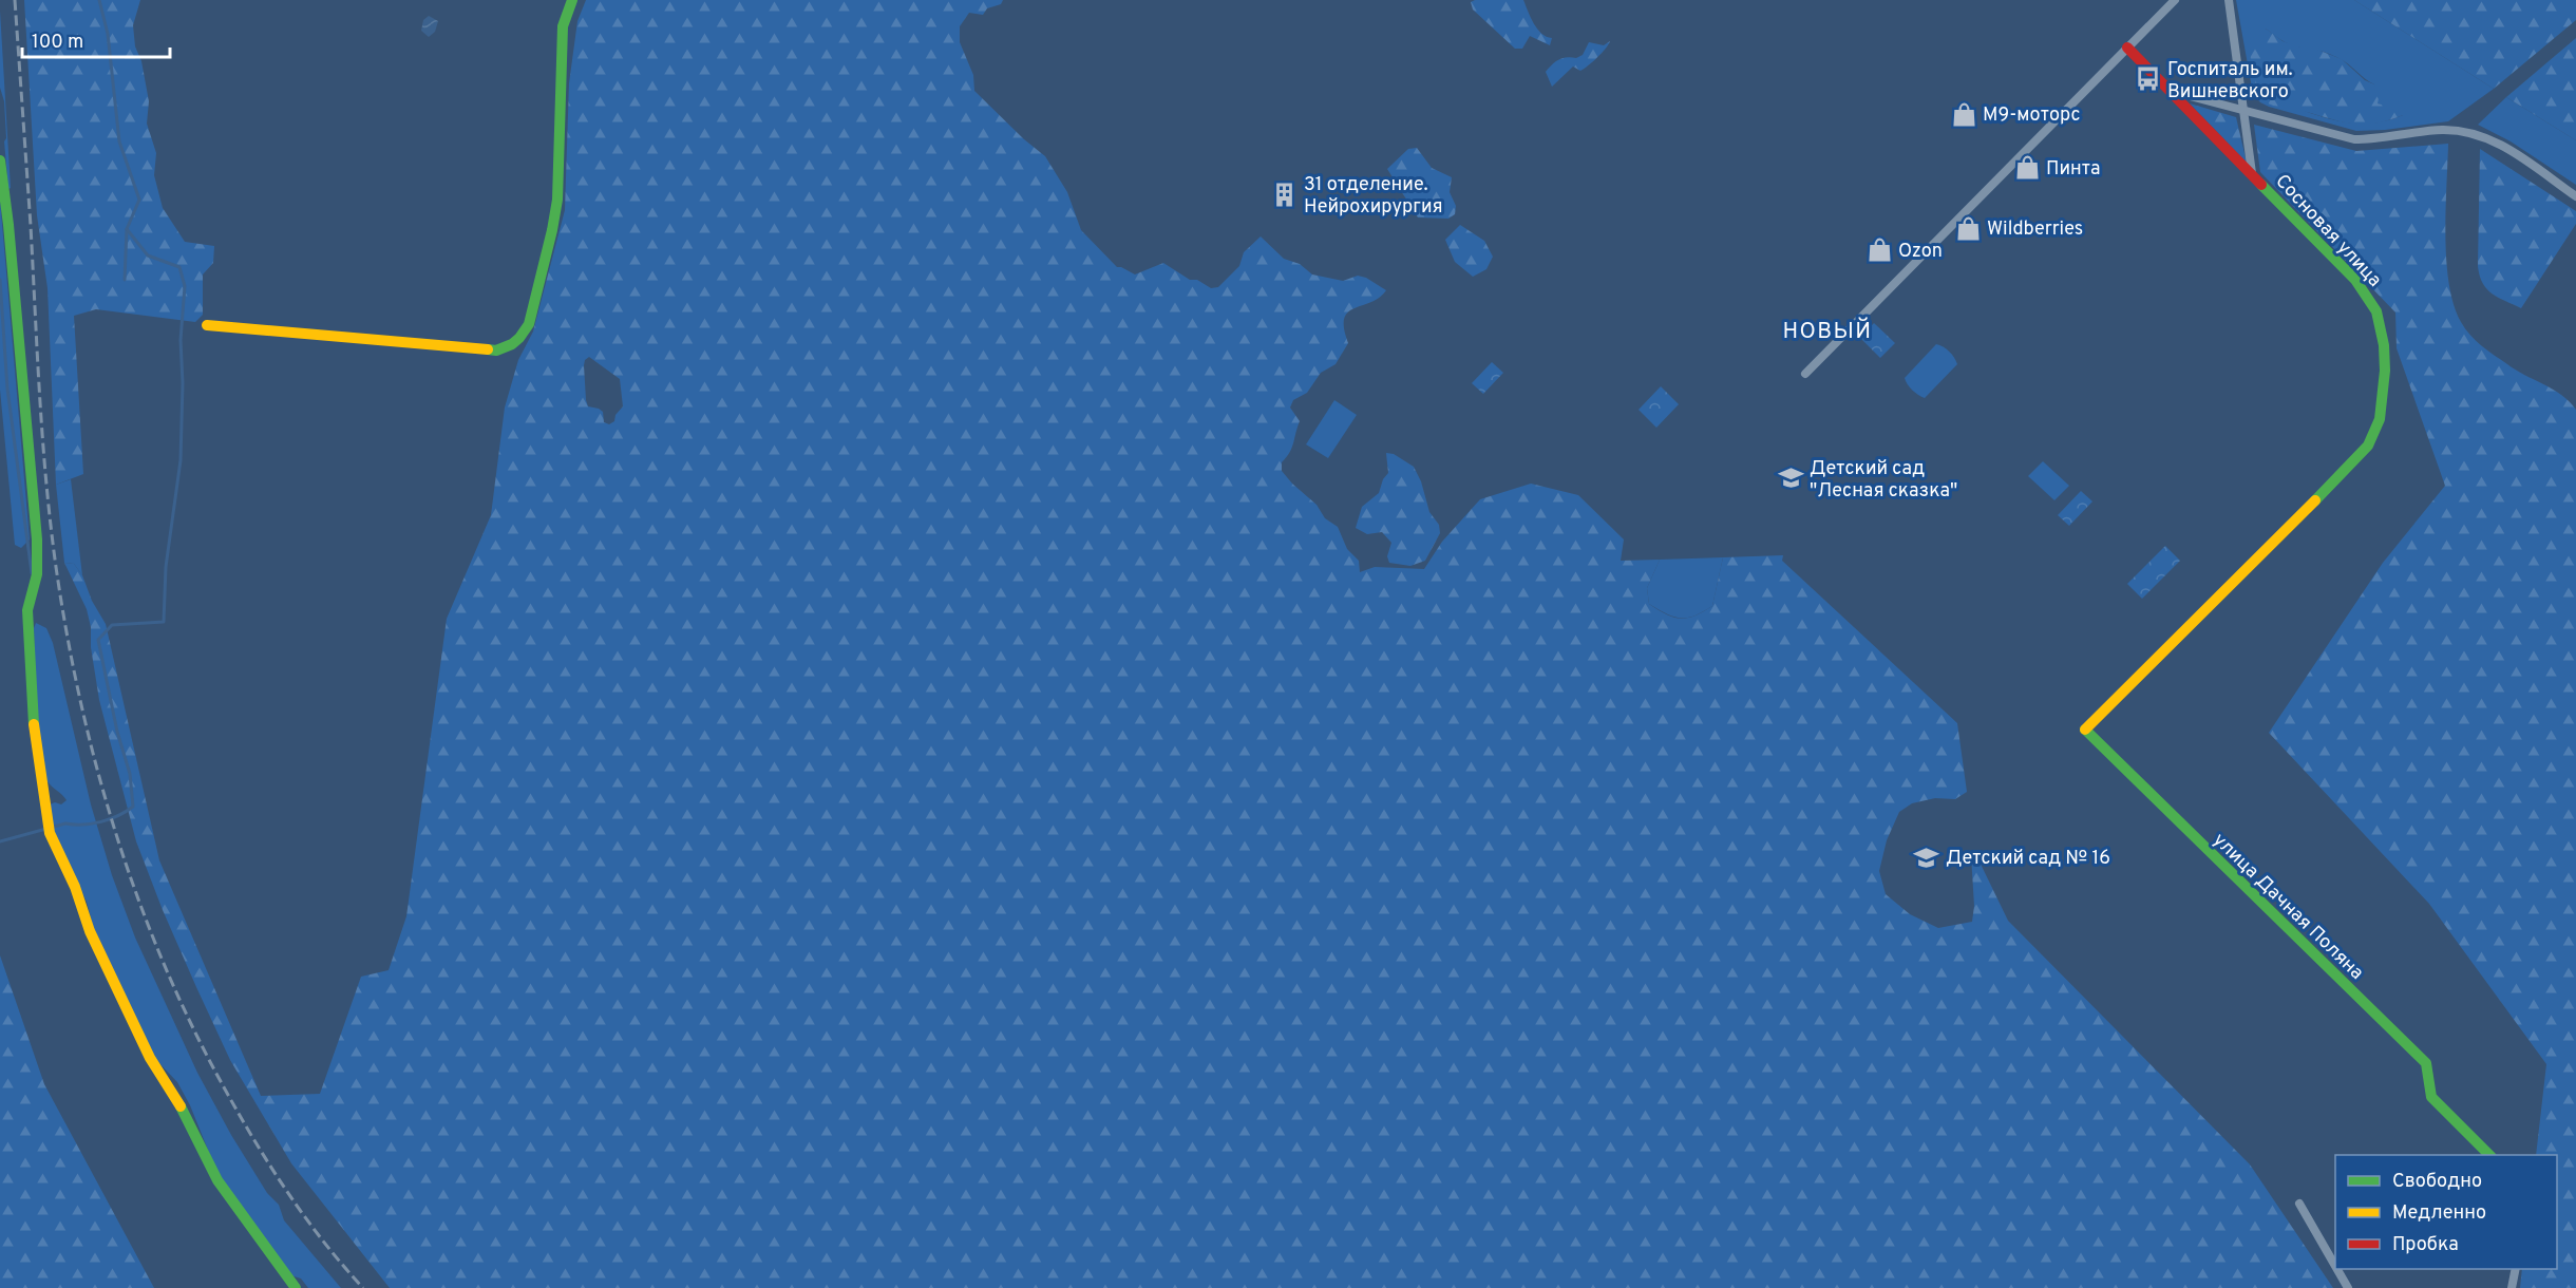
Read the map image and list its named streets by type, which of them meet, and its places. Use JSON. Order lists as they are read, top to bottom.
{
  "streets": {
    "street": ["Сосновая улица", "улица Дачная Поляна"]
  },
  "crossings": [
    ["Сосновая улица", "улица Дачная Поляна"]
  ],
  "districts": ["НОВЫЙ"],
  "places": {
    "bus stop": ["Госпиталь им. Вишневского"],
    "shop": [
      "М9-моторс",
      "Пинта",
      "Wildberries",
      "Ozon"
    ],
    "building": ["31 отделение. Нейрохирургия"],
    "school or university": ["Детский сад \"Лесная сказка\"", "Детский сад № 16"]
  },
  "legend": ["Свободно", "Медленно", "Пробка"],
  "scale_bar": "100 m"
}
